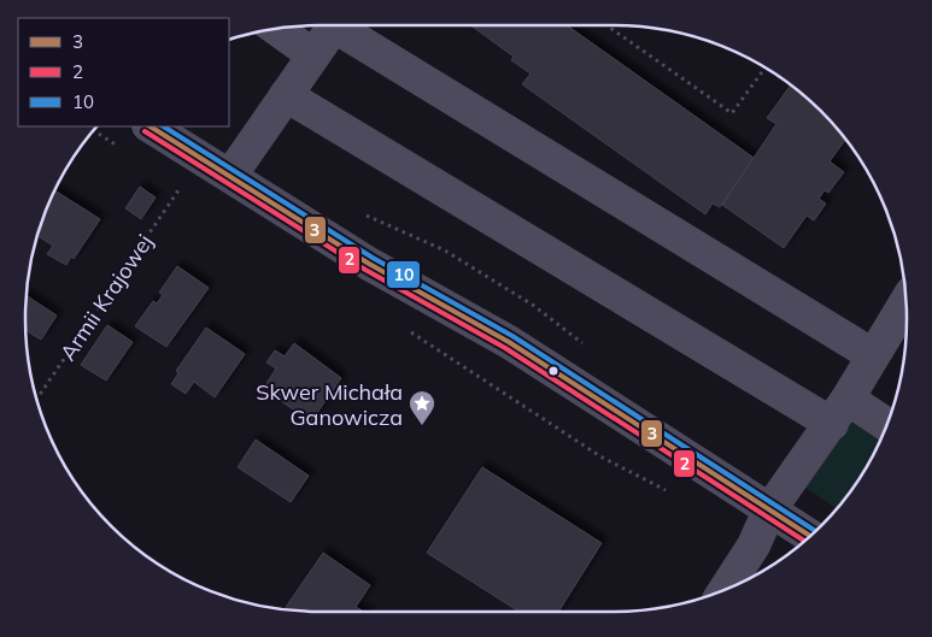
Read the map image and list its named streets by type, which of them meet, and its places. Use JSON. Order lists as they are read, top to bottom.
{
  "streets": {
    "path": ["Armii Krajowej"]
  },
  "places": {
    "place": ["Skwer Michała Ganowicza"]
  },
  "lines": ["transit line 3", "transit line 10", "transit line 2"],
  "legend": ["3", "2", "10"]
}
